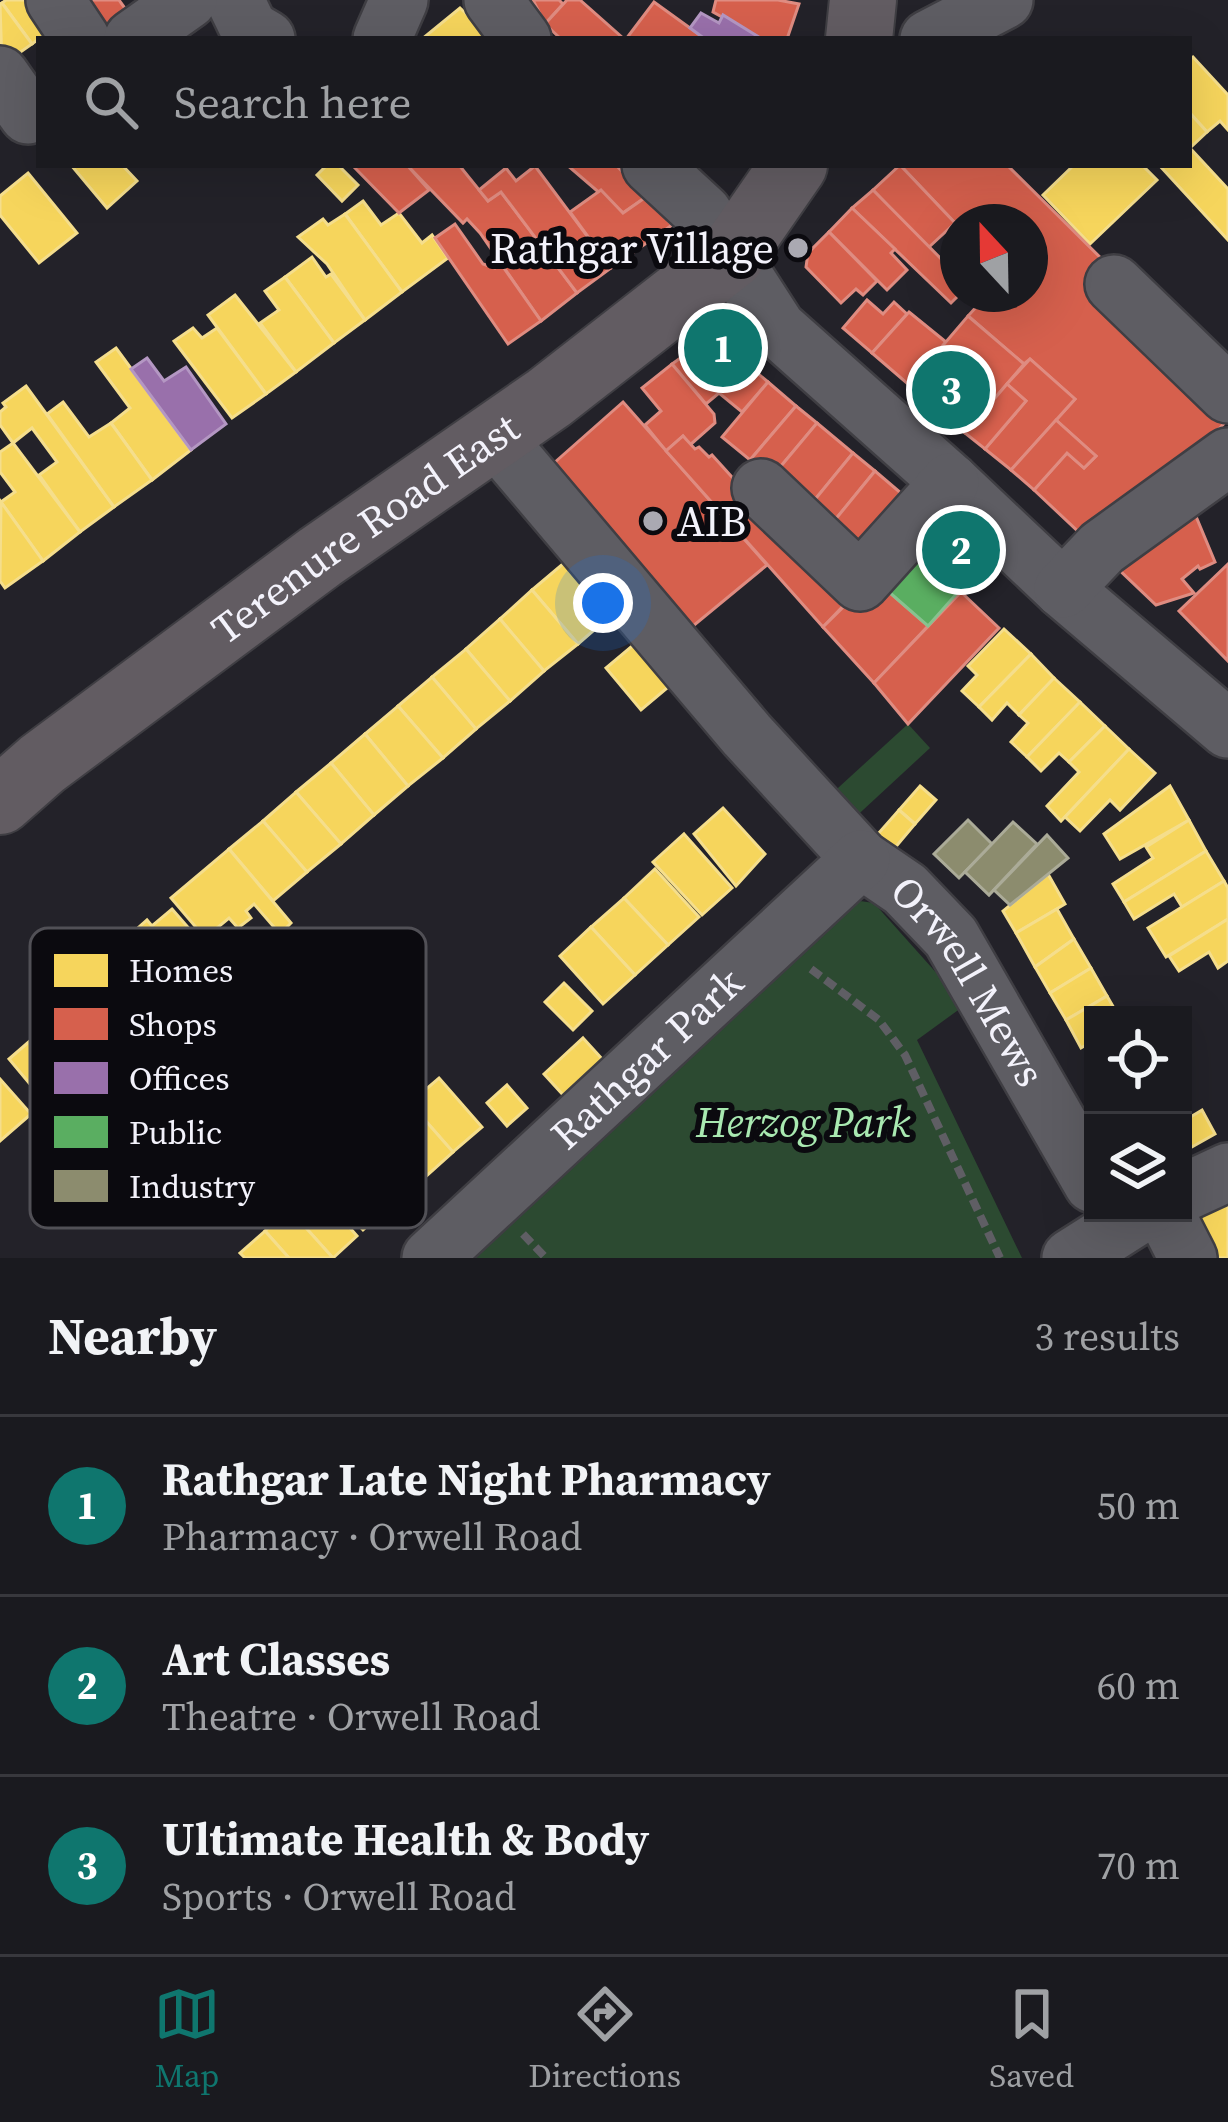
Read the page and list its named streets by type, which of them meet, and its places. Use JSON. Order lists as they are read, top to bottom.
{
  "streets": {
    "main road": ["Terenure Road East"],
    "street": ["Orwell Mews", "Rathgar Park"]
  },
  "crossings": [
    ["Terenure Road East", "Orwell Mews"],
    ["Orwell Mews", "Rathgar Park"]
  ],
  "parks": ["Herzog Park"],
  "places": ["Rathgar Village", "AIB"],
  "legend": [
    "Homes",
    "Shops",
    "Offices",
    "Public",
    "Industry"
  ],
  "north": "top",
  "page": {
    "search": "Search here",
    "pins": ["1", "3", "2"],
    "heading": ["Nearby", "3 results"],
    "list": [
      {
        "mark": "1",
        "name": "Rathgar Late Night Pharmacy",
        "note": "Pharmacy · Orwell Road",
        "value": "50 m"
      },
      {
        "mark": "2",
        "name": "Art Classes",
        "note": "Theatre · Orwell Road",
        "value": "60 m"
      },
      {
        "mark": "3",
        "name": "Ultimate Health & Body",
        "note": "Sports · Orwell Road",
        "value": "70 m"
      }
    ],
    "nav": ["Map", "Directions", "Saved"]
  }
}
